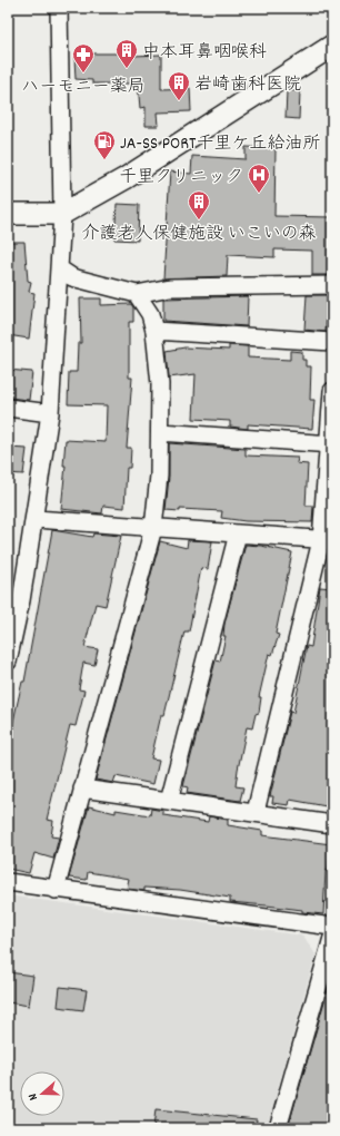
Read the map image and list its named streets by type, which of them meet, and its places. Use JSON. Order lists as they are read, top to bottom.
{
  "places": {
    "building": ["中本耳鼻咽喉科", "岩崎歯科医院", "介護老人保健施設 いこいの森"],
    "pharmacy": ["ハーモニー薬局"],
    "fuel station": ["JA-SS PORT千里ケ丘給油所"],
    "hospital": ["千里クリニック"]
  },
  "north": "left"
}
